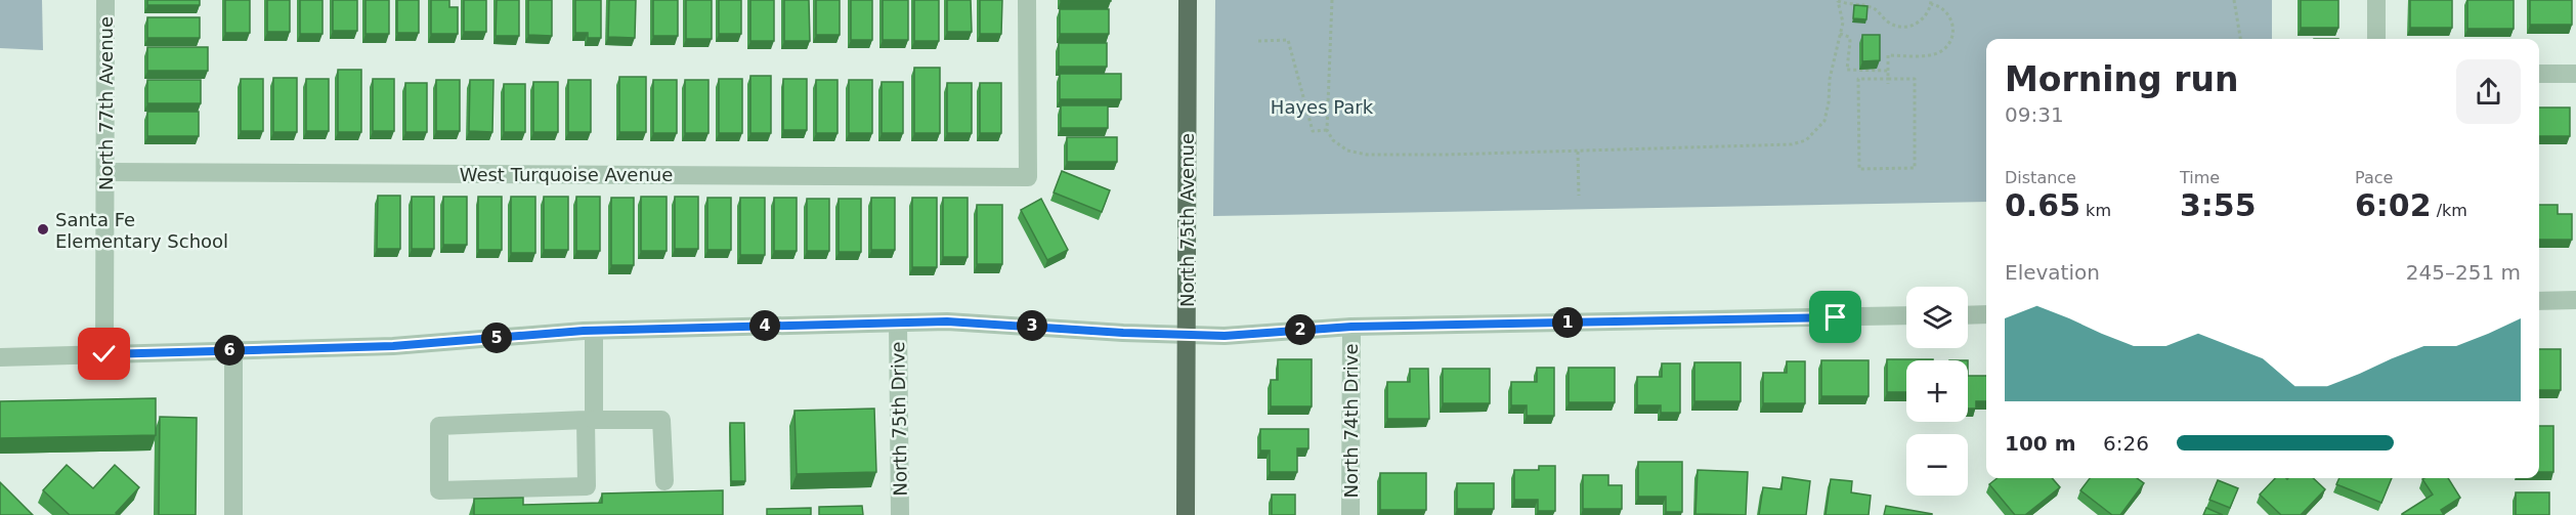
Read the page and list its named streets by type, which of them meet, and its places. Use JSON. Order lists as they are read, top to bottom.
{
  "streets": {
    "main road": ["North 75th Avenue"],
    "street": [
      "North 77th Avenue",
      "West Turquoise Avenue",
      "North 75th Drive",
      "North 74th Drive"
    ]
  },
  "crossings": [
    ["North 77th Avenue", "West Turquoise Avenue"]
  ],
  "parks": ["Hayes Park"],
  "places": ["Santa Fe Elementary School"],
  "page": {
    "heading": ["Morning run", "09:31"],
    "stats": [
      ["Distance", "0.65 km"],
      ["Time", "3:55"],
      ["Pace", "6:02 /km"]
    ],
    "chart": ["Elevation", "245–251 m"],
    "map_buttons": ["+", "−"],
    "pins": [
      "1",
      "3",
      "4",
      "2",
      "5",
      "6"
    ],
    "list": [
      {
        "name": "100 m",
        "note": "6:26"
      }
    ]
  }
}
